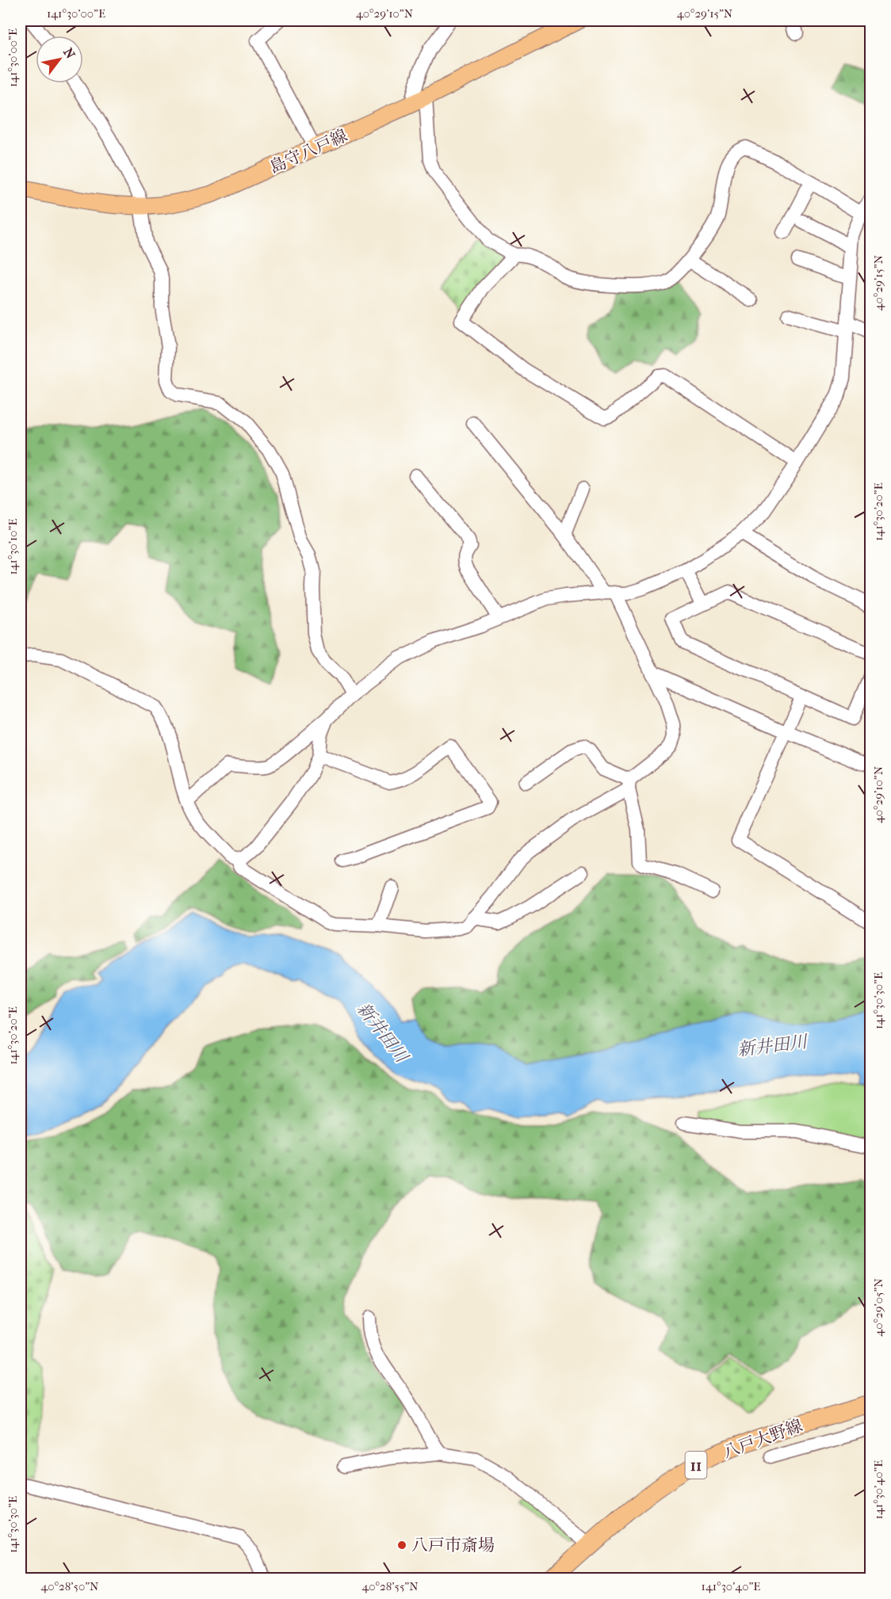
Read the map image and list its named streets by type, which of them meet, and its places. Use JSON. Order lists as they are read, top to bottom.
{
  "streets": {
    "main road": ["島守八戸線", "八戸大野線", "11"]
  },
  "water": ["新井田川"],
  "places": ["八戸市斎場"],
  "north": "top right",
  "coordinates": [
    "141°30'00\"E",
    "40°29'10\"N",
    "40°29'15\"N",
    "141°30'20\"E",
    "141°30'10\"E",
    "141°30'30\"E",
    "40°29'05\"N",
    "141°30'40\"E",
    "40°28'50\"N",
    "40°28'55\"N"
  ]
}
